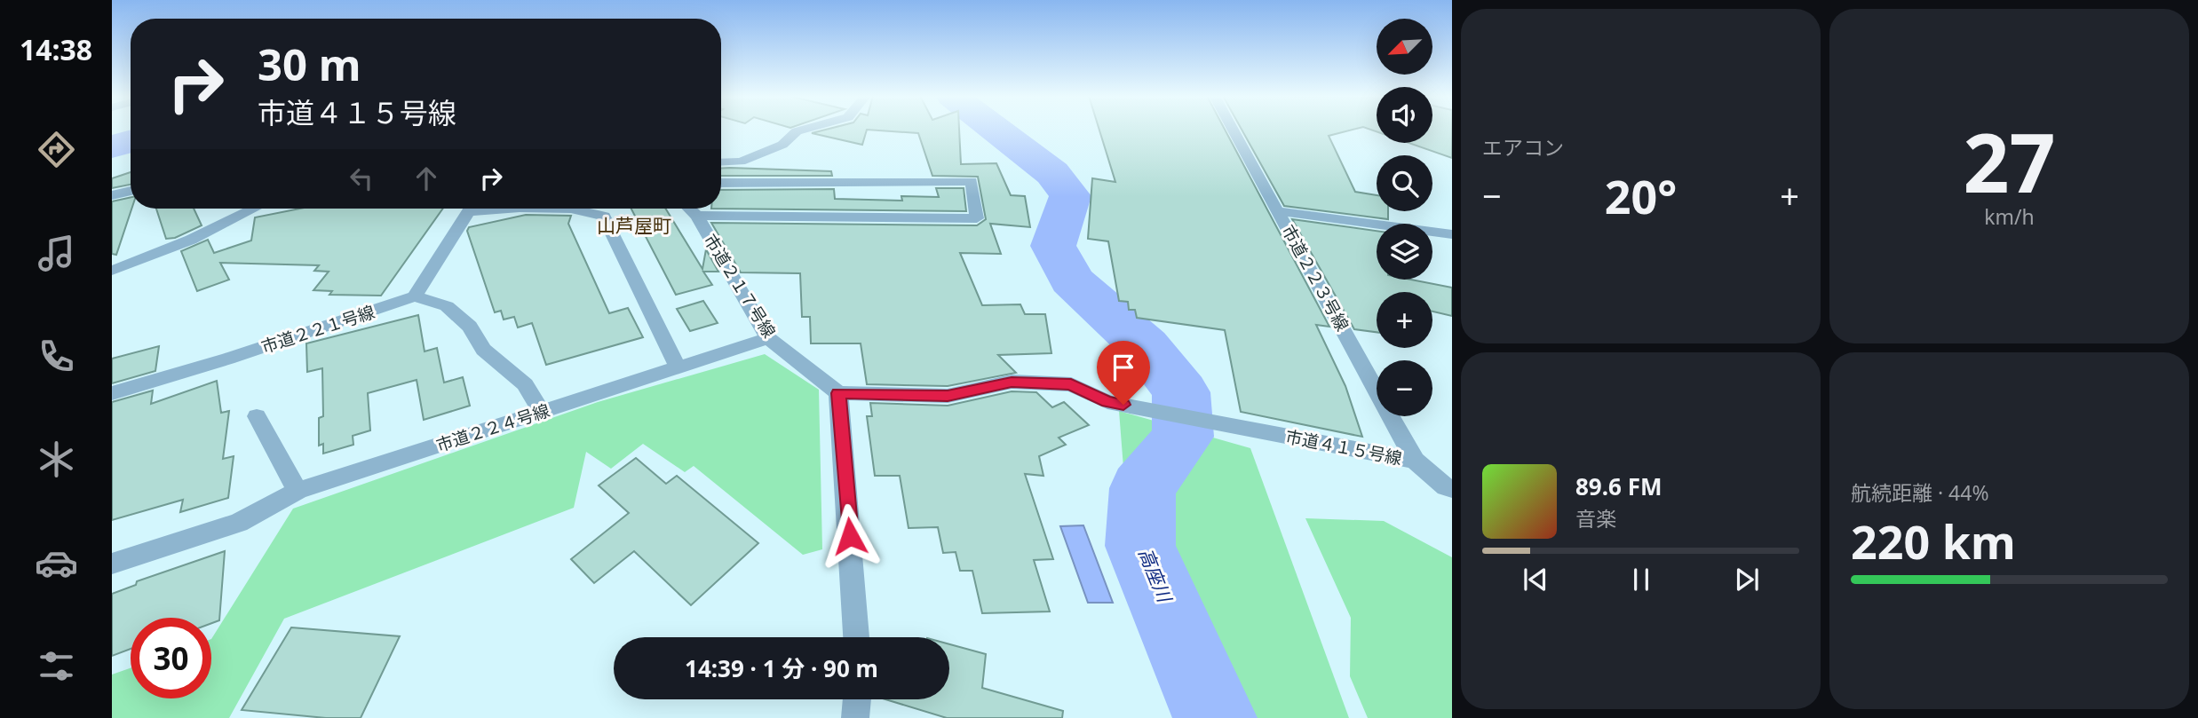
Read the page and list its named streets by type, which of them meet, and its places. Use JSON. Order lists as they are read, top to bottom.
{
  "streets": {
    "street": [
      "市道２２３号線",
      "市道２１７号線",
      "市道２２１号線",
      "市道２２４号線",
      "市道４１５号線"
    ]
  },
  "crossings": [
    ["市道２２３号線", "市道４１５号線"],
    ["市道２１７号線", "市道２２４号線"],
    ["市道２１７号線", "市道４１５号線"]
  ],
  "districts": ["山芦屋町"],
  "water": ["高座川"],
  "north": "bottom left",
  "page": {
    "tabs": "14:38",
    "tile": [
      "エアコン",
      ["27", "km/h"],
      ["航続距離 · 44%", "220 km"]
    ],
    "map_buttons": ["+", "−"],
    "turn": ["30 m", "市道４１５号線"],
    "heat": ["−", "20°", "+"],
    "song": ["89.6 FM", "音楽"],
    "limit": "30",
    "trip": "14:39 · 1 分 · 90 m"
  }
}
